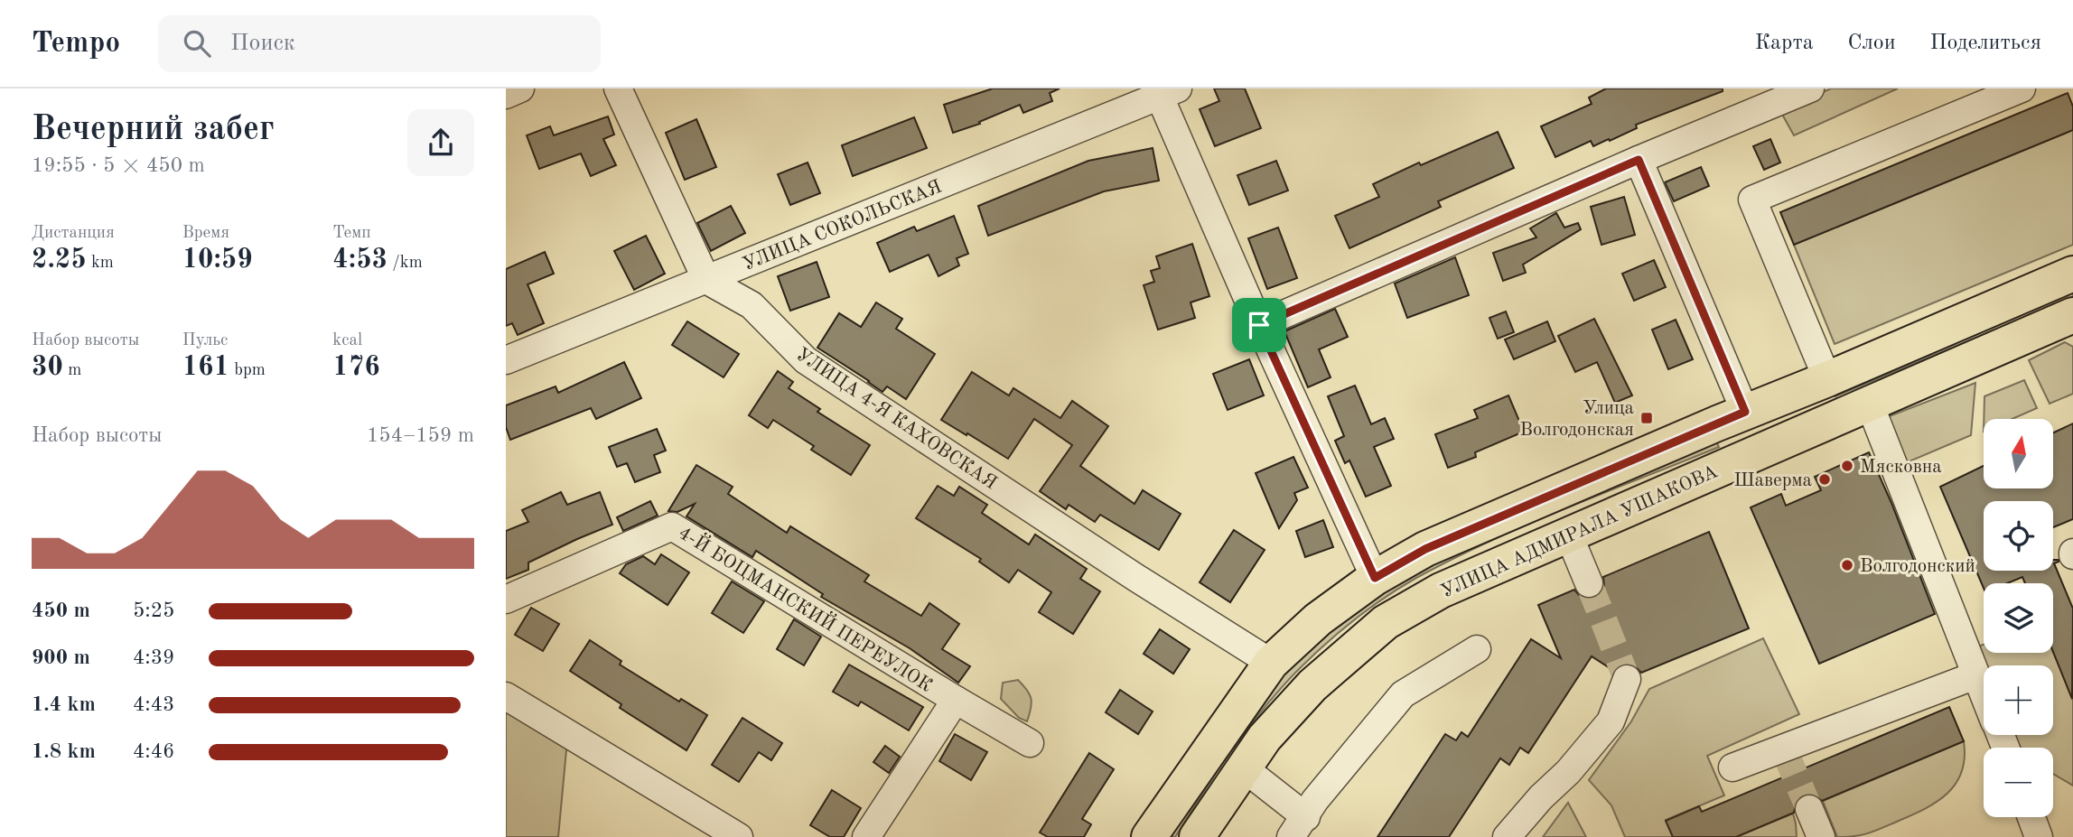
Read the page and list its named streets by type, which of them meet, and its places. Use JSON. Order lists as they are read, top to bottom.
{
  "streets": {
    "main road": ["УЛИЦА АДМИРАЛА УШАКОВА"],
    "street": ["УЛИЦА СОКОЛЬСКАЯ", "УЛИЦА 4-Я КАХОВСКАЯ", "4-Й БОЦМАНСКИЙ ПЕРЕУЛОК"]
  },
  "crossings": [
    ["УЛИЦА СОКОЛЬСКАЯ", "УЛИЦА 4-Я КАХОВСКАЯ"]
  ],
  "places": {
    "transit": ["Улица Волгодонская"],
    "other": ["Мясковна", "Шаверма", "Волгодонский"]
  },
  "north": "top",
  "page": {
    "header": "Tempo",
    "search": "Поиск",
    "nav": ["Карта", "Слои", "Поделиться"],
    "heading": ["Вечерний забег", "19:55 · 5 × 450 m"],
    "stats": [
      ["Дистанция", "2.25 km"],
      ["Время", "10:59"],
      ["Темп", "4:53 /km"],
      ["Набор высоты", "30 m"],
      ["Пульс", "161 bpm"],
      ["kcal", "176"]
    ],
    "chart": ["Набор высоты", "154–159 m"],
    "map_buttons": ["+", "−"],
    "list": [
      {
        "name": "450 m",
        "note": "5:25"
      },
      {
        "name": "900 m",
        "note": "4:39"
      },
      {
        "name": "1.4 km",
        "note": "4:43"
      },
      {
        "name": "1.8 km",
        "note": "4:46"
      }
    ]
  }
}
